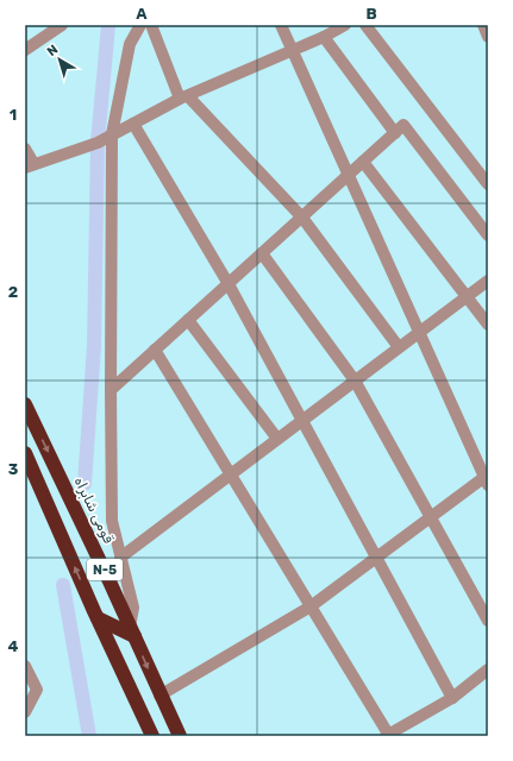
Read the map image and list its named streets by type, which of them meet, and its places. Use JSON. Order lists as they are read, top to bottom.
{
  "streets": {
    "highway": ["قومی شاہراہ", "N-5"]
  },
  "north": "top left",
  "grid": {
    "columns": ["A", "B"],
    "rows": [
      "1",
      "2",
      "3",
      "4"
    ]
  }
}
